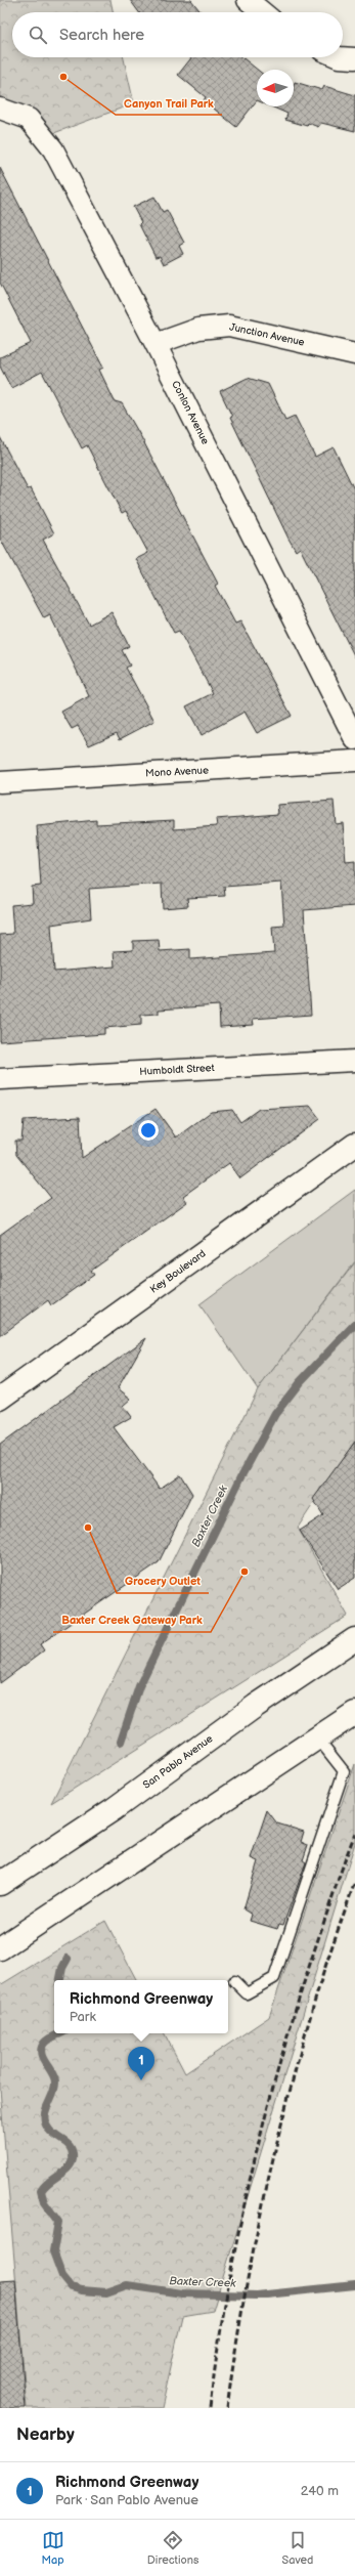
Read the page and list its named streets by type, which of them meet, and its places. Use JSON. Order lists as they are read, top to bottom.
{
  "streets": {
    "main road": ["Key Boulevard", "San Pablo Avenue"],
    "street": [
      "Junction Avenue",
      "Conlon Avenue",
      "Mono Avenue",
      "Humboldt Street"
    ]
  },
  "crossings": [
    ["Junction Avenue", "Conlon Avenue"]
  ],
  "water": ["Baxter Creek"],
  "places": ["Canyon Trail Park", "Grocery Outlet", "Baxter Creek Gateway Park"],
  "north": "left",
  "page": {
    "search": "Search here",
    "popup": ["Richmond Greenway", "Park"],
    "pins": "1",
    "heading": "Nearby",
    "list": [
      {
        "mark": "1",
        "name": "Richmond Greenway",
        "note": "Park · San Pablo Avenue",
        "value": "240 m"
      }
    ],
    "nav": ["Map", "Directions", "Saved"]
  }
}
